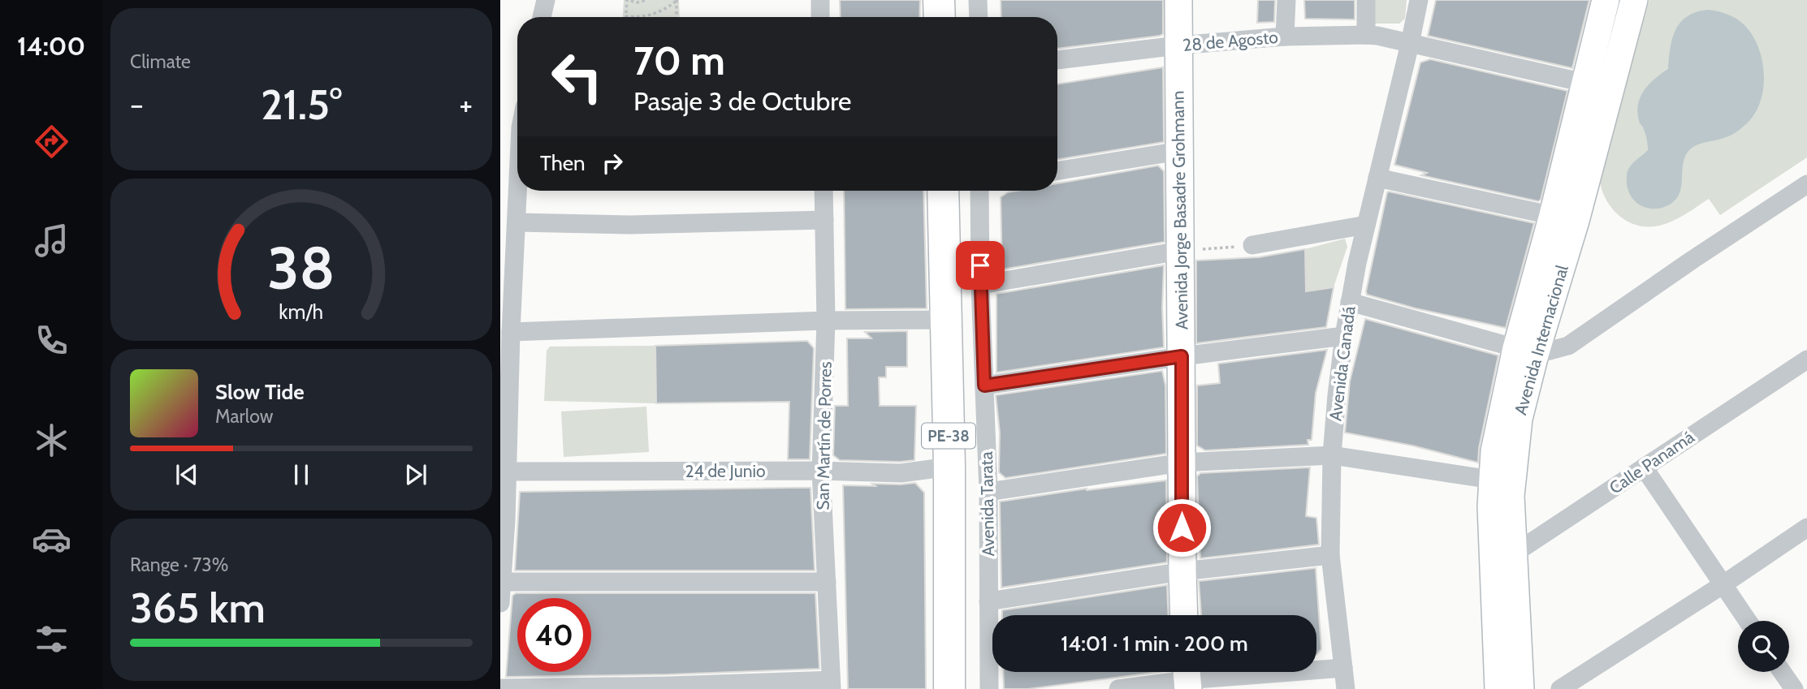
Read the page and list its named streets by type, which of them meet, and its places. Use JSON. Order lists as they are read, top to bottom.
{
  "streets": {
    "highway": ["PE-38"],
    "main road": ["Avenida Jorge Basadre Grohmann", "Avenida Internacional"],
    "street": [
      "28 de Agosto",
      "Avenida Canadá",
      "San Martín de Porres",
      "Calle Panamá",
      "24 de Junio",
      "Avenida Tarata"
    ]
  },
  "crossings": [
    ["28 de Agosto", "Avenida Jorge Basadre Grohmann"],
    ["28 de Agosto", "Avenida Internacional"],
    ["28 de Agosto", "Avenida Canadá"],
    ["Avenida Internacional", "Calle Panamá"],
    ["San Martín de Porres", "24 de Junio"],
    ["PE-38", "24 de Junio"]
  ],
  "page": {
    "tabs": "14:00",
    "tile": [
      "Climate",
      ["Range · 73%", "365 km"]
    ],
    "turn": ["70 m", "Pasaje 3 de Octubre"],
    "heat": ["−", "21.5°", "+"],
    "then": "Then",
    "song": ["Slow Tide", "Marlow"],
    "limit": "40",
    "trip": "14:01 · 1 min · 200 m",
    "gauge": ["38", "km/h"]
  }
}
